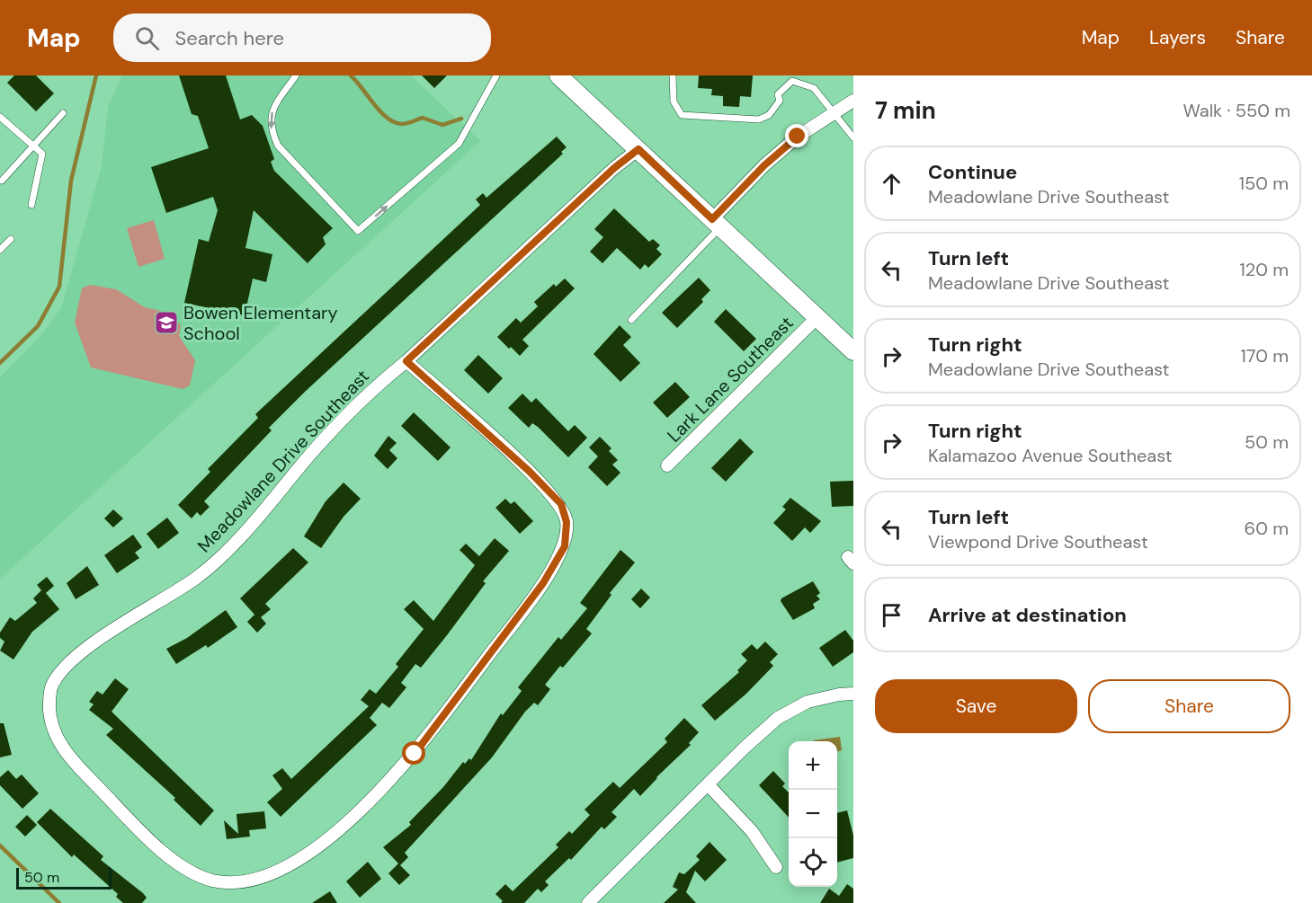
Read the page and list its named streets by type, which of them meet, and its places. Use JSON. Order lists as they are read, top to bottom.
{
  "streets": {
    "street": ["Lark Lane Southeast", "Meadowlane Drive Southeast"]
  },
  "places": {
    "school or university": ["Bowen Elementary School"]
  },
  "scale_bar": "50 m",
  "page": {
    "header": "Map",
    "search": "Search here",
    "nav": ["Map", "Layers", "Share"],
    "heading": ["7 min", "Walk · 550 m"],
    "list": [
      ["Continue", "Meadowlane Drive Southeast", "150 m"],
      ["Turn left", "Meadowlane Drive Southeast", "120 m"],
      ["Turn right", "Meadowlane Drive Southeast", "170 m"],
      ["Turn right", "Kalamazoo Avenue Southeast", "50 m"],
      ["Turn left", "Viewpond Drive Southeast", "60 m"],
      "Arrive at destination"
    ],
    "buttons": ["Save", "Share"],
    "map_buttons": ["+", "−"],
    "scale": "50 m"
  }
}
